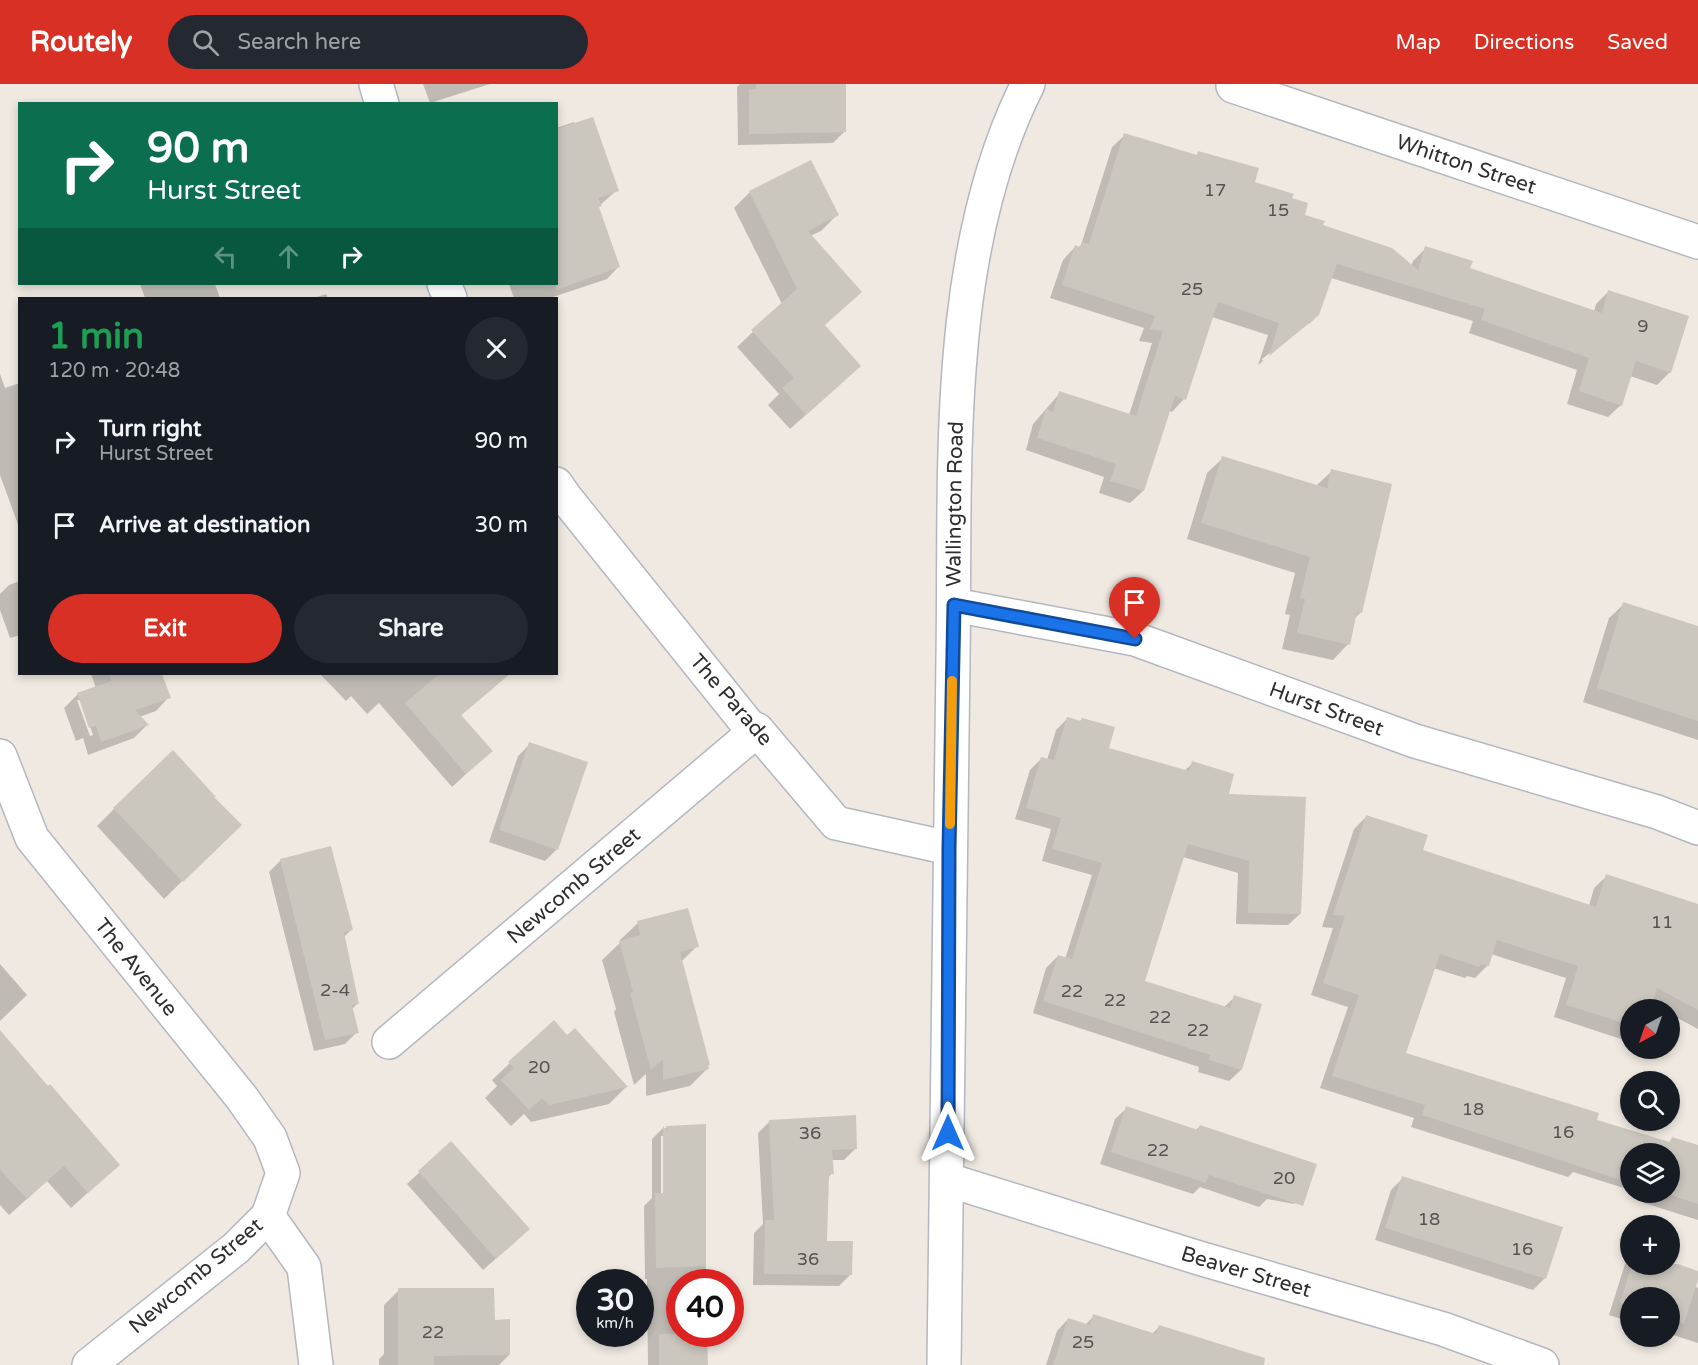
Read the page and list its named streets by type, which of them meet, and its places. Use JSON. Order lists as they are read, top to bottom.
{
  "streets": {
    "street": [
      "Whitton Street",
      "Wallington Road",
      "The Parade",
      "Hurst Street",
      "Newcomb Street",
      "The Avenue",
      "Beaver Street"
    ]
  },
  "crossings": [
    ["Wallington Road", "The Parade"],
    ["Wallington Road", "Hurst Street"],
    ["Wallington Road", "Beaver Street"],
    ["The Parade", "Newcomb Street"],
    ["Newcomb Street", "The Avenue"]
  ],
  "house_numbers": [
    "17",
    "15",
    "25",
    "9",
    "11",
    "2-4",
    "22",
    "22",
    "22",
    "22",
    "20",
    "18",
    "16",
    "36",
    "22",
    "20",
    "18",
    "16",
    "36",
    "22",
    "25"
  ],
  "north": "bottom left",
  "page": {
    "header": "Routely",
    "search": "Search here",
    "nav": ["Map", "Directions", "Saved"],
    "turn": ["90 m", "Hurst Street"],
    "heading": ["1 min", "120 m · 20:48"],
    "list": [
      {
        "name": "Turn right",
        "note": "Hurst Street",
        "value": "90 m"
      },
      {
        "name": "Arrive at destination",
        "value": "30 m"
      }
    ],
    "buttons": ["Exit", "Share"],
    "map_buttons": ["+", "−"],
    "speed": "30 km/h",
    "limit": "40"
  }
}
